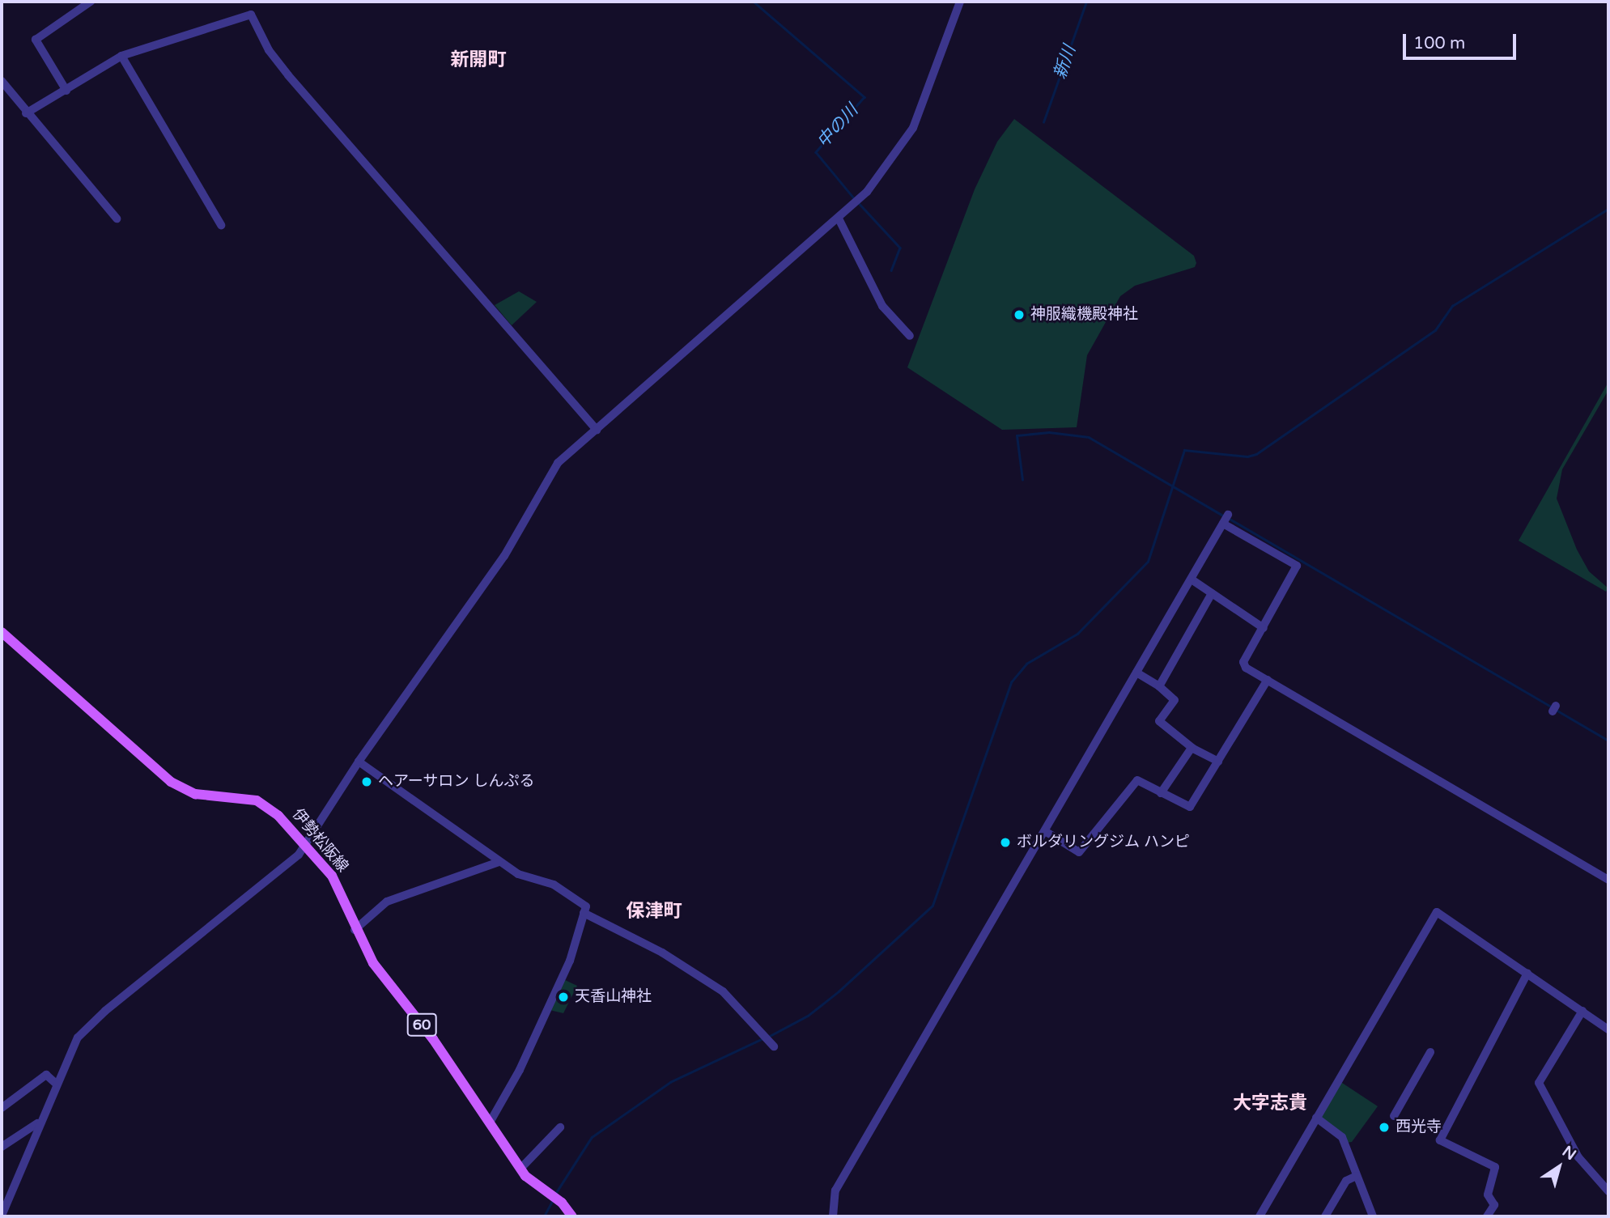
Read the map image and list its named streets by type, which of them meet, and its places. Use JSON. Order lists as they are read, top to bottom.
{
  "streets": {
    "main road": ["伊勢松阪線", "60"]
  },
  "districts": ["新開町", "保津町", "大字志貴"],
  "water": ["新川", "中の川"],
  "places": [
    "神服織機殿神社",
    "ヘアーサロン しんぷる",
    "ボルダリングジム ハンピ",
    "天香山神社",
    "西光寺"
  ],
  "scale_bar": "100 m",
  "north": "top right"
}
